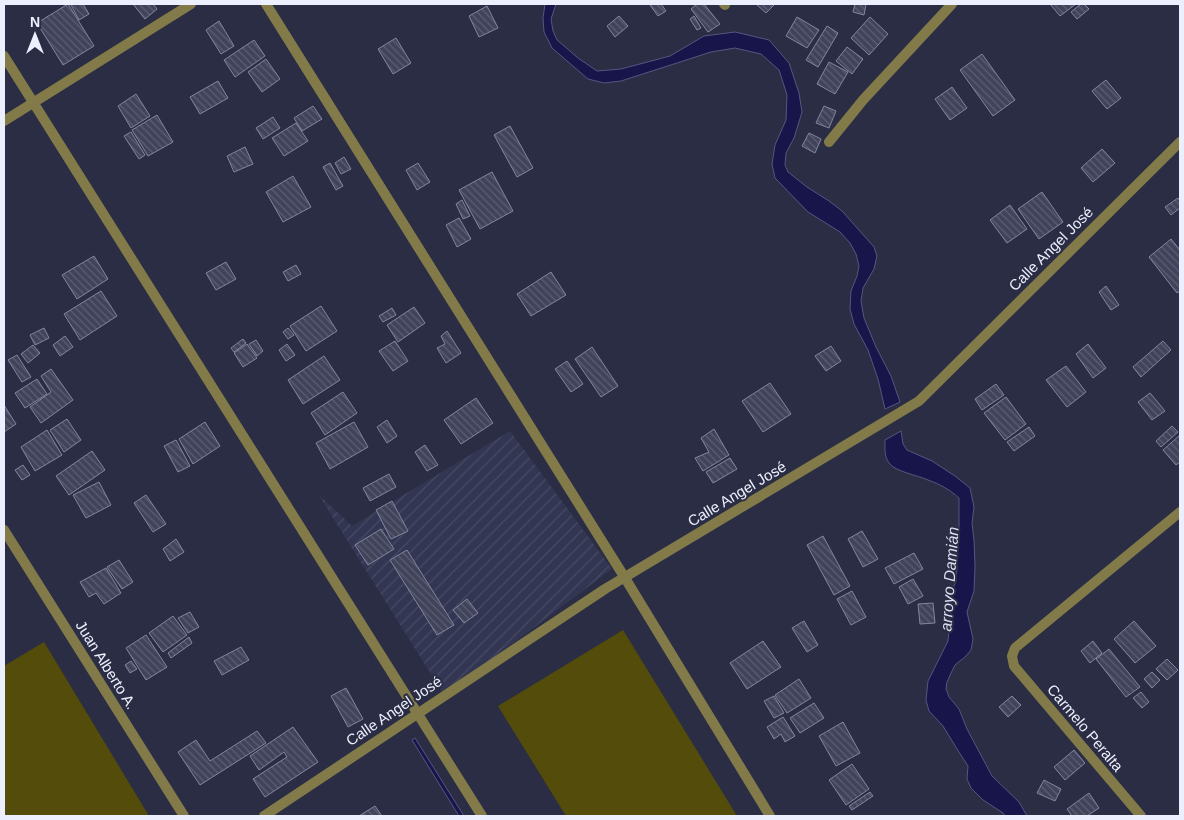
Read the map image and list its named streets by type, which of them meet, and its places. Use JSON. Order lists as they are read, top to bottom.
{
  "streets": {
    "street": ["Calle Angel José", "Juan Alberto A.", "Carmelo Peralta"]
  },
  "water": ["arroyo Damián"],
  "north": "top"
}
